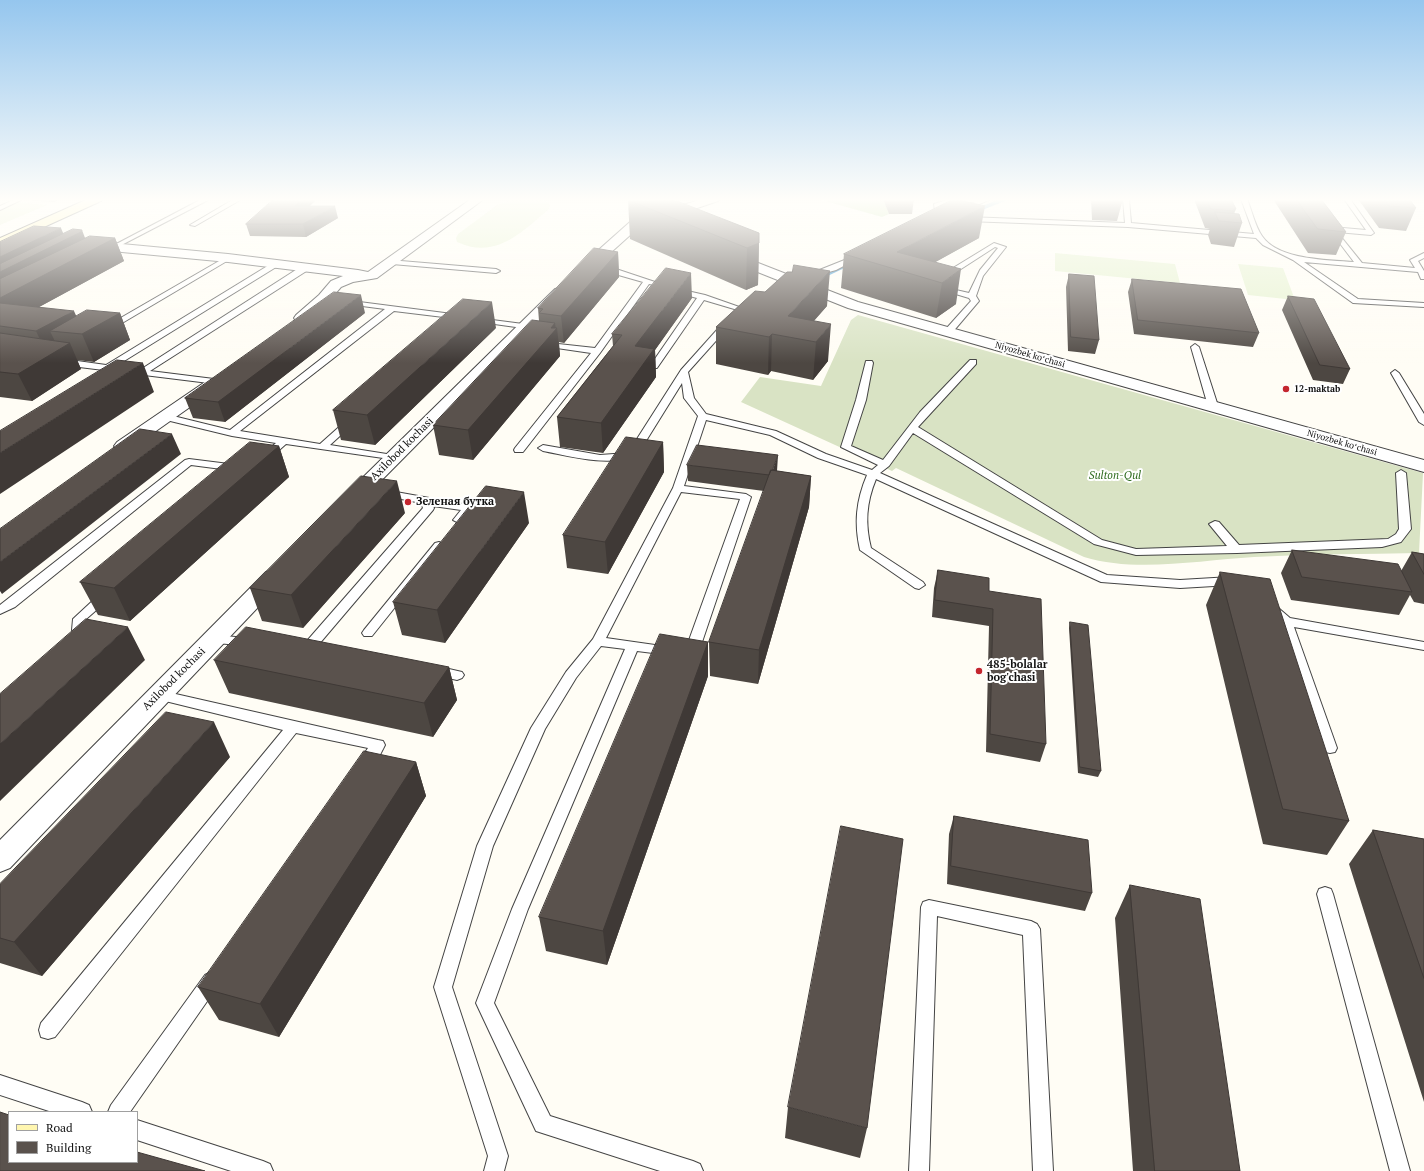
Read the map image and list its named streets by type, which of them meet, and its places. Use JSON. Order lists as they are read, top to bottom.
{
  "streets": {
    "street": ["Niyozbek koʻchasi", "Axilobod kochasi"]
  },
  "parks": ["Sulton-Qul"],
  "places": ["12-maktab", "Зеленая бутка", "485-bolalar bog'chasi"],
  "legend": ["Road", "Building"]
}
